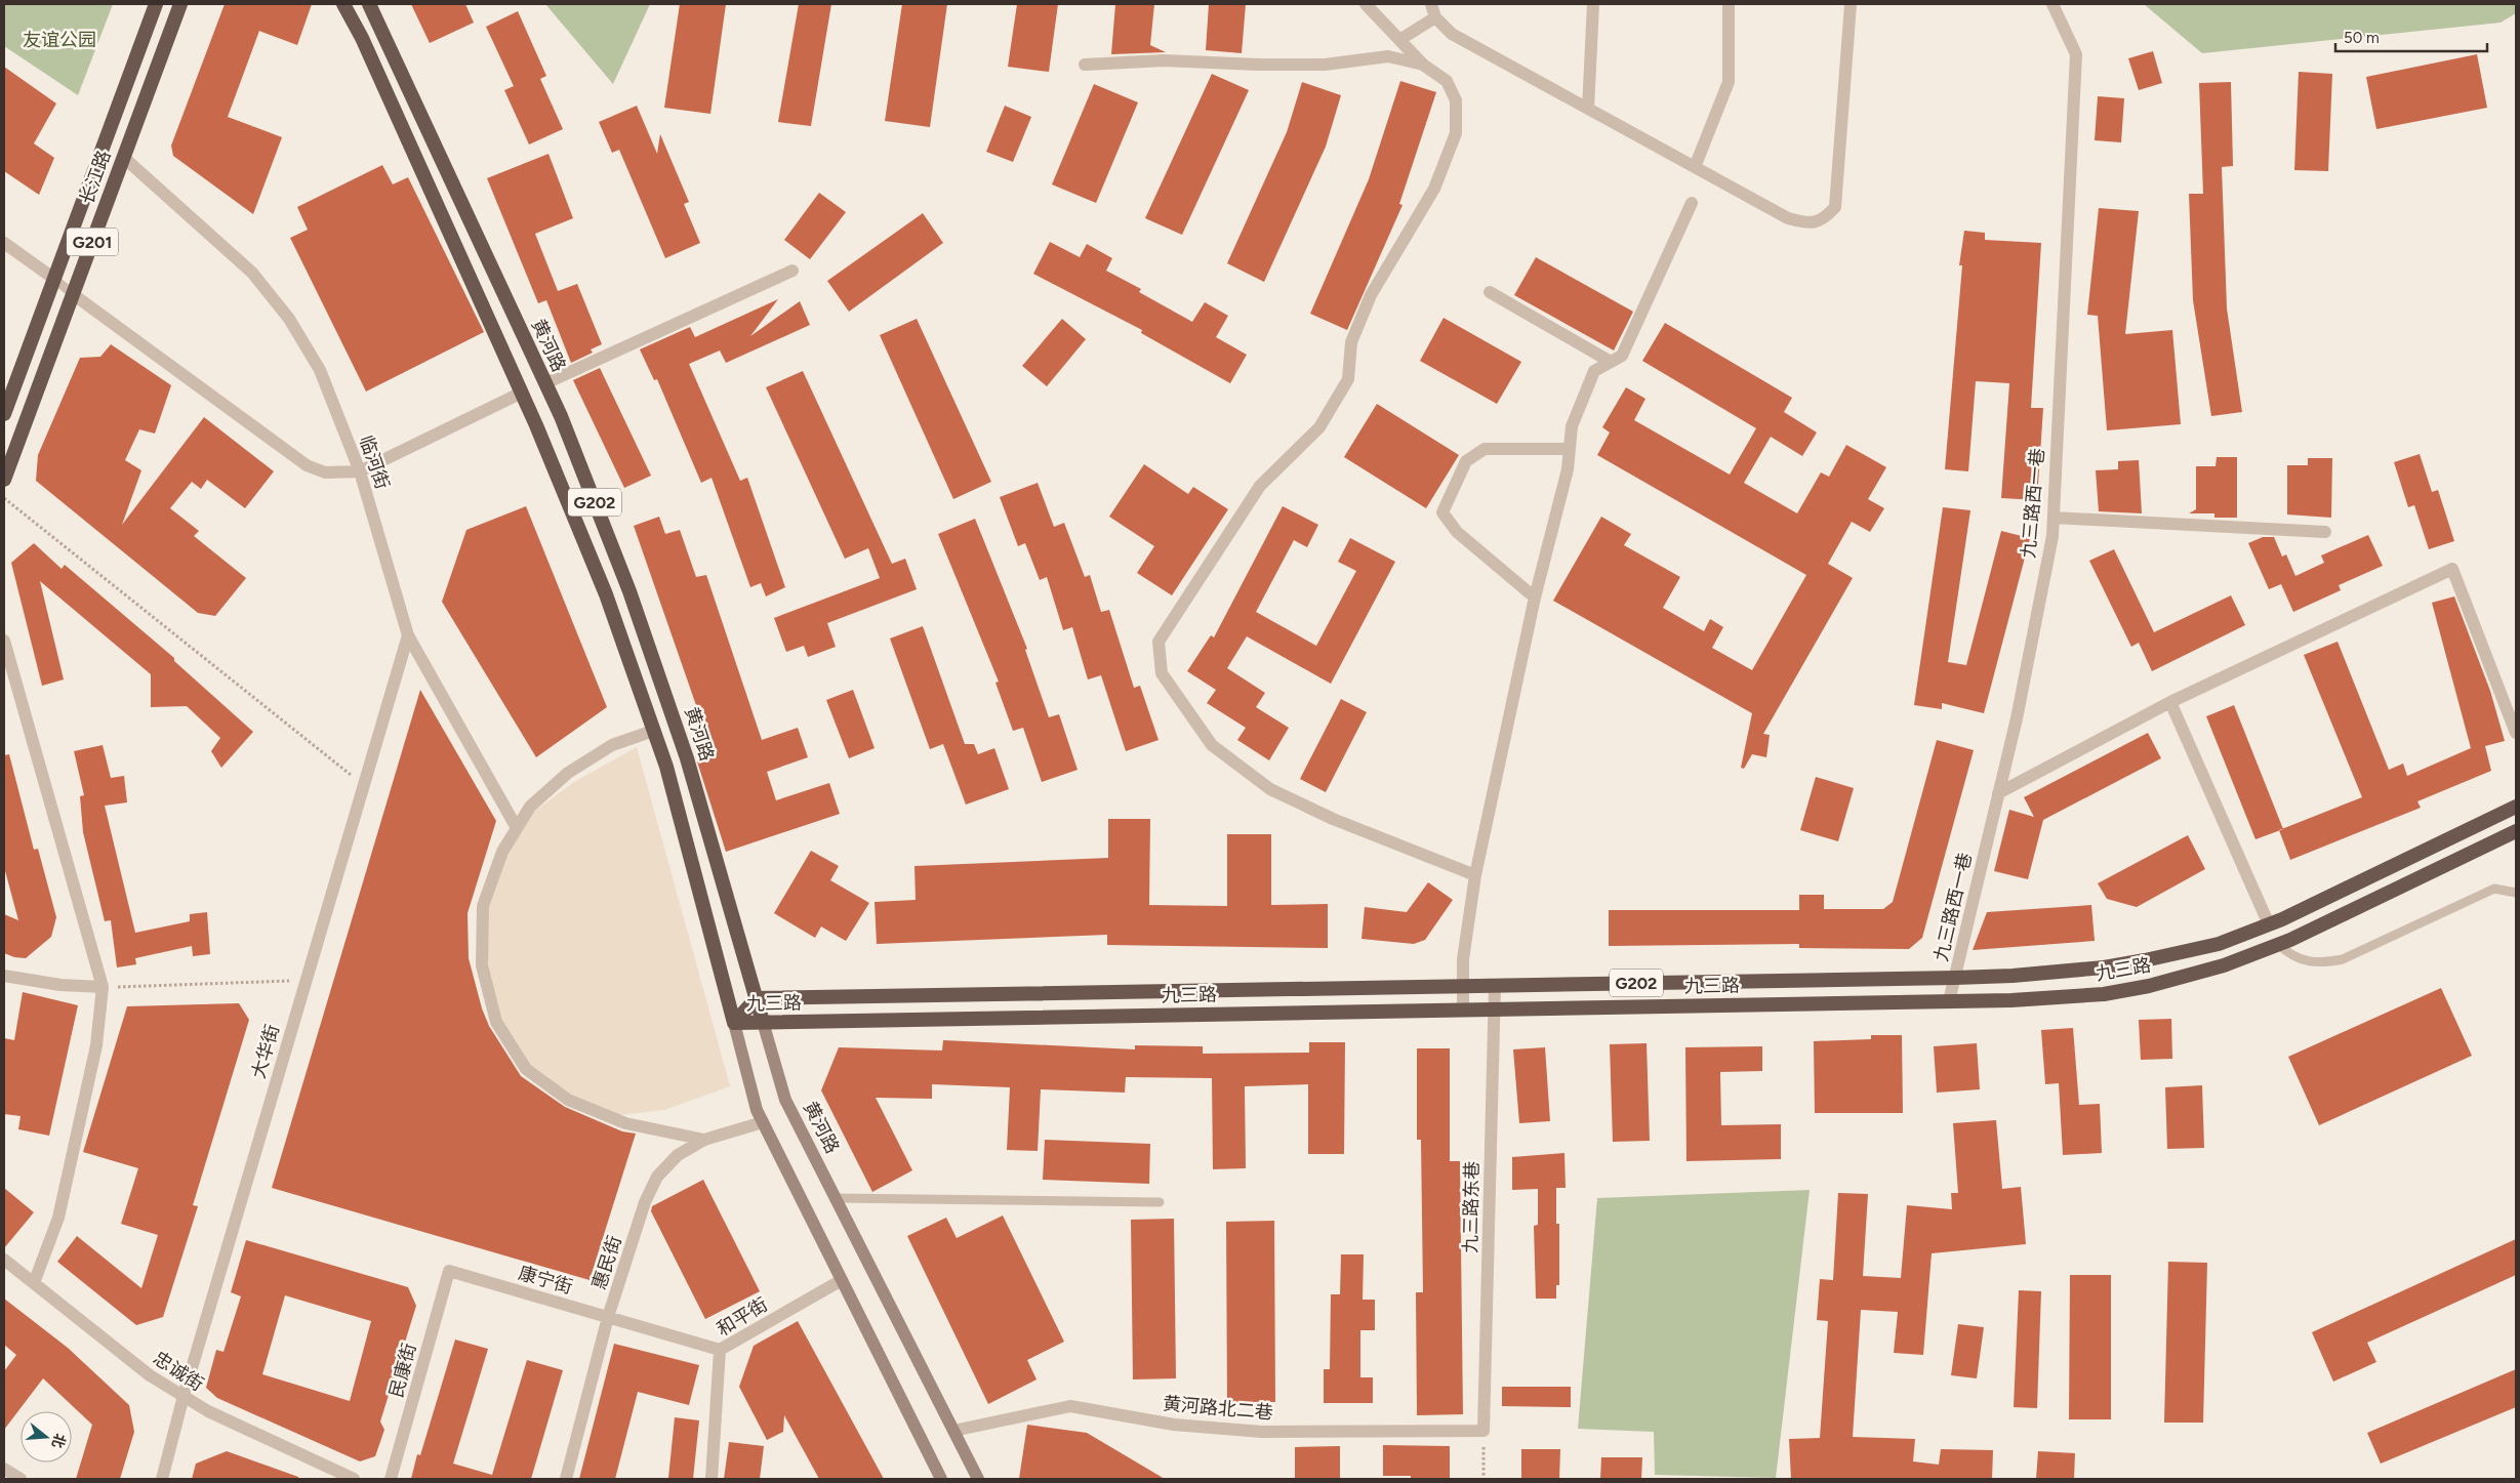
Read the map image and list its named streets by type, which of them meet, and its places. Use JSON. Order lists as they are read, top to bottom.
{
  "streets": {
    "highway": [
      "长江路",
      "G201",
      "黄河路",
      "G202",
      "九三路"
    ],
    "street": [
      "临河街",
      "九三路西一巷",
      "大华街",
      "九三路东巷",
      "惠民街",
      "康宁街",
      "和平街",
      "民康街",
      "忠诚街",
      "黄河路北二巷"
    ]
  },
  "crossings": [
    ["长江路", "临河街"],
    ["黄河路", "九三路"],
    ["黄河路", "黄河路北二巷"],
    ["临河街", "大华街"],
    ["G202", "九三路"],
    ["九三路西一巷", "九三路"],
    ["九三路", "九三路东巷"],
    ["大华街", "忠诚街"],
    ["九三路东巷", "黄河路北二巷"],
    ["惠民街", "康宁街"],
    ["康宁街", "和平街"],
    ["康宁街", "民康街"]
  ],
  "parks": ["友谊公园"],
  "scale_bar": "50 m",
  "north": "right"
}
